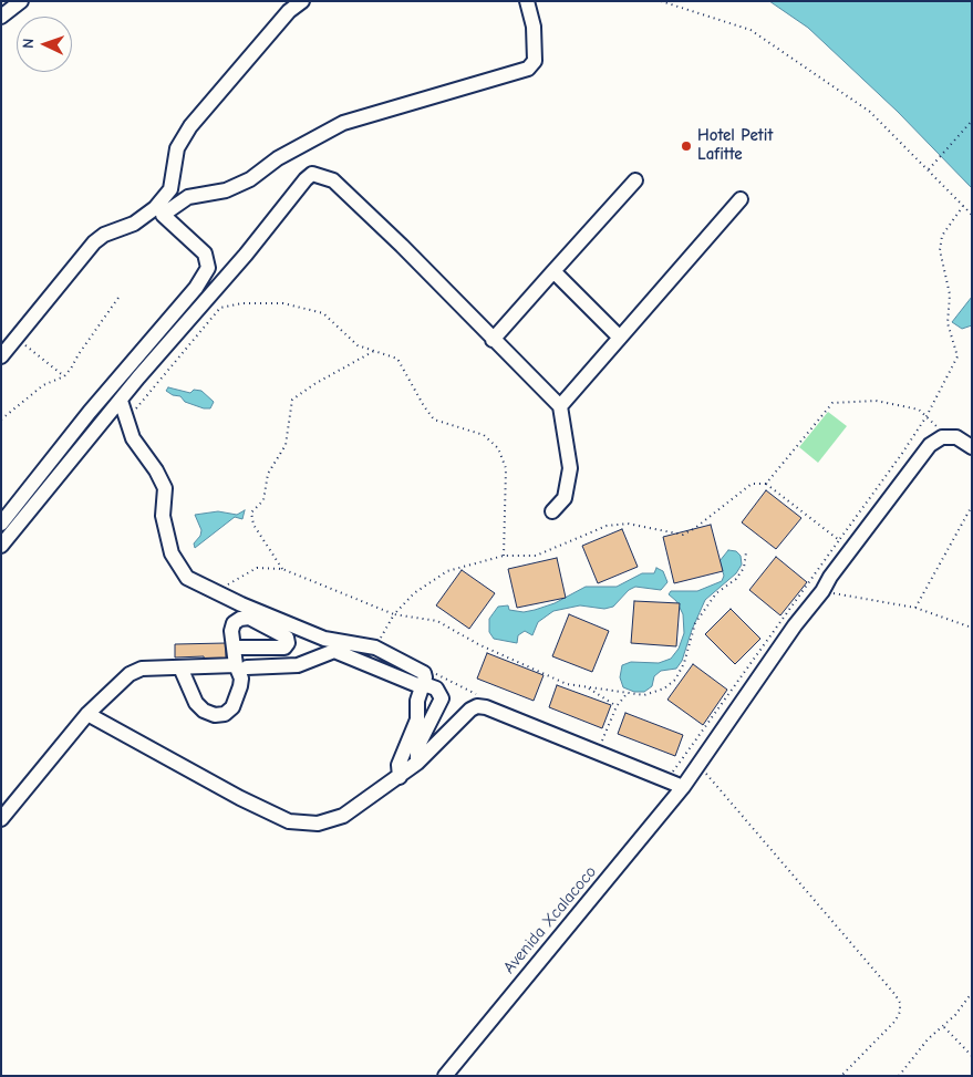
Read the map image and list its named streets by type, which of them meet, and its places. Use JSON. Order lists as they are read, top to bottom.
{
  "streets": {
    "street": ["Avenida Xcalacoco"]
  },
  "places": ["Hotel Petit Lafitte"],
  "north": "left"
}
